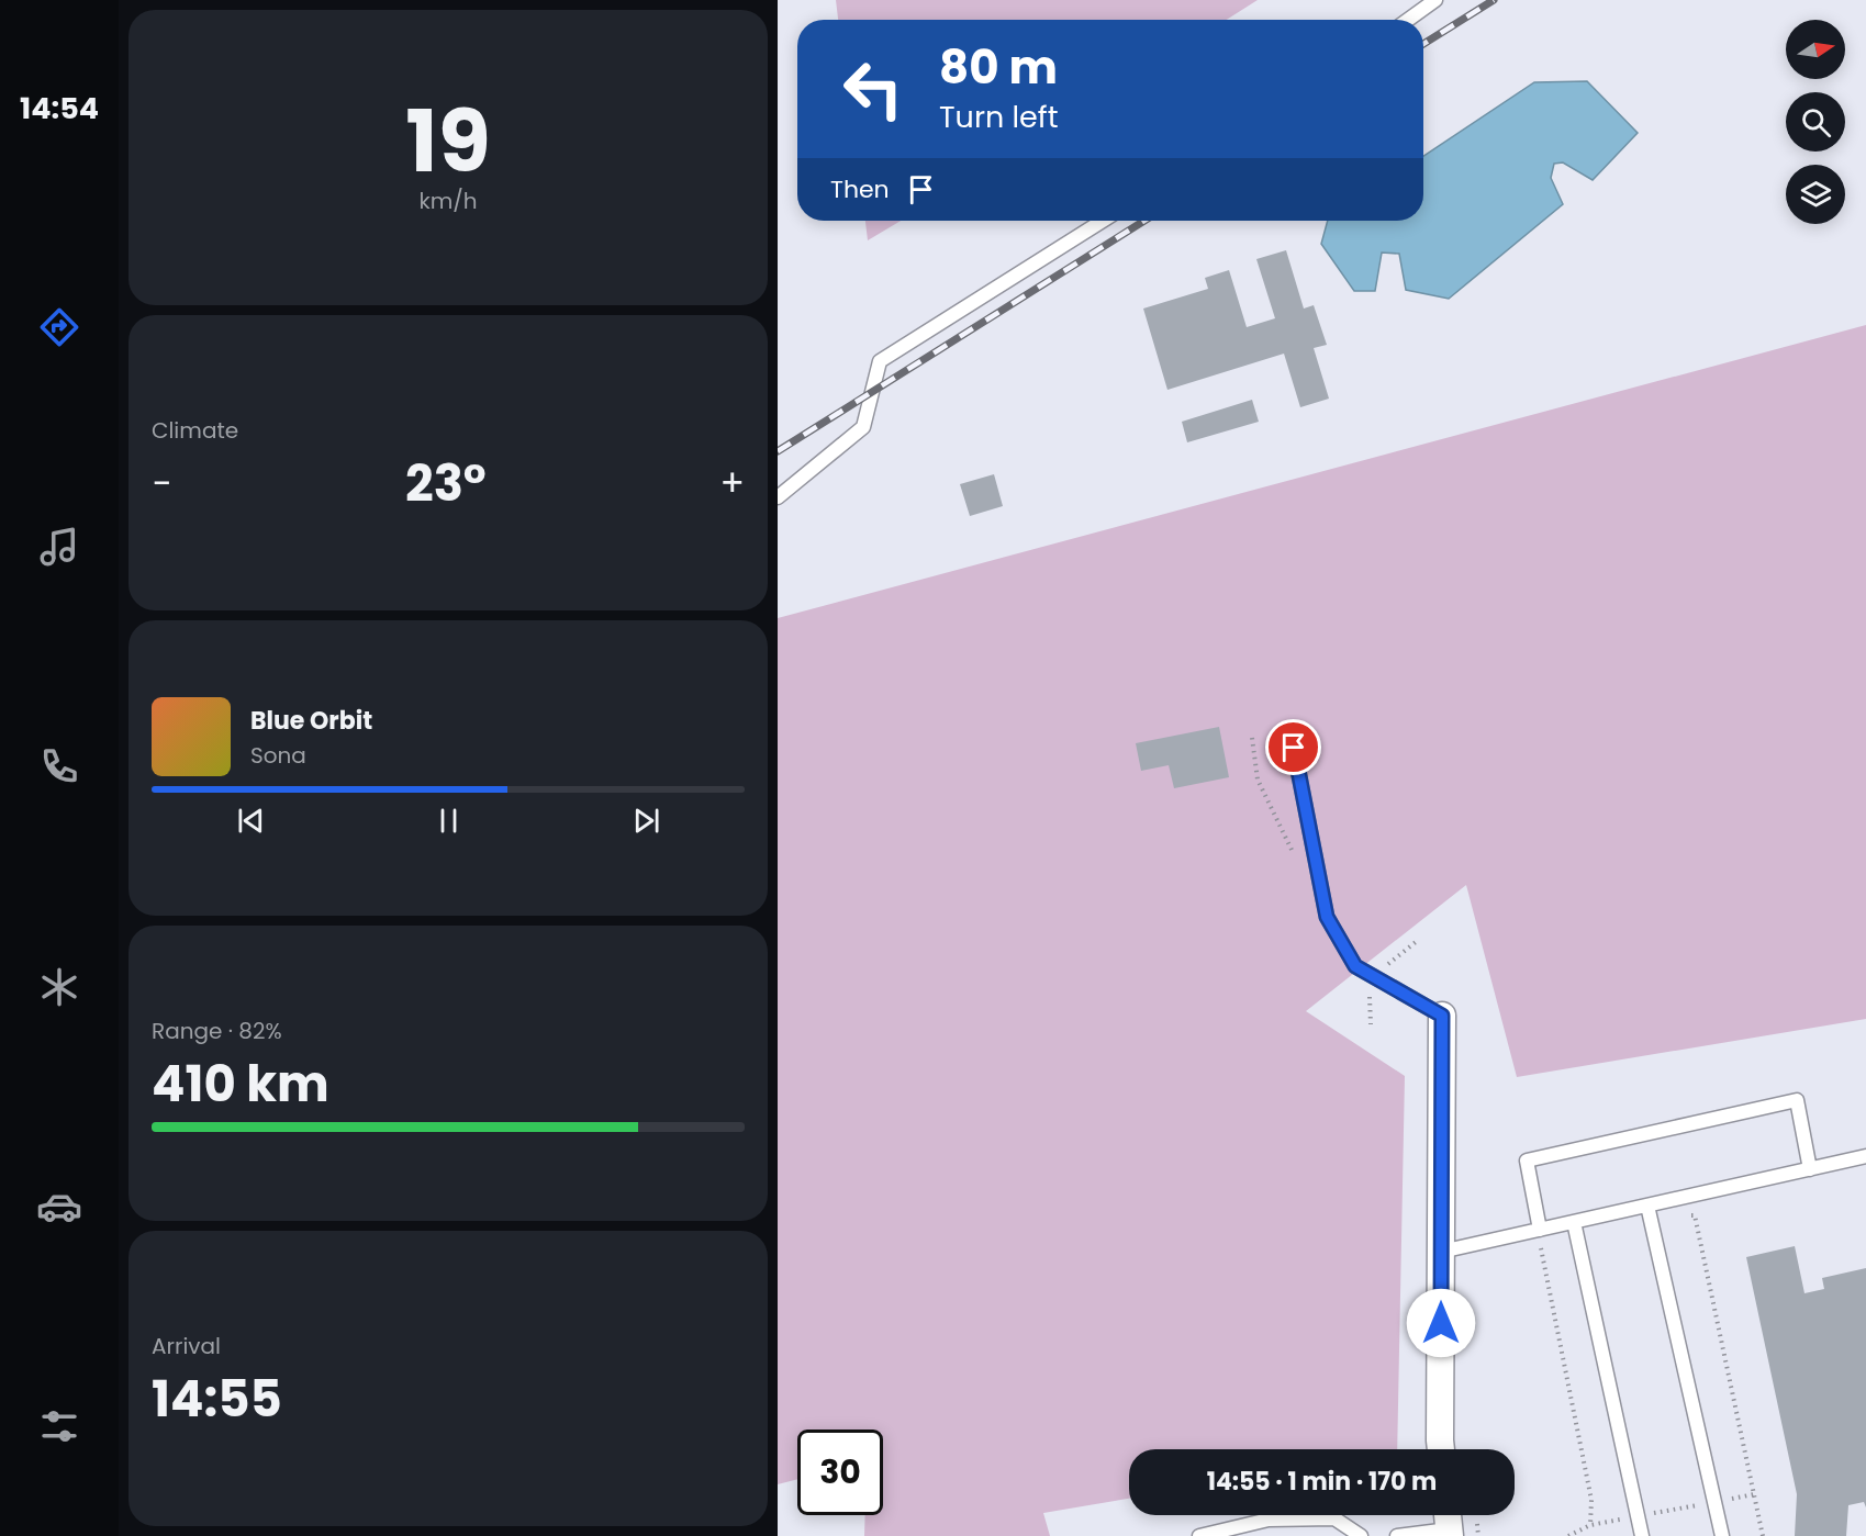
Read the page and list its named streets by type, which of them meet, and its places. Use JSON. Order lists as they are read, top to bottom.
{
  "north": "right",
  "page": {
    "tabs": "14:54",
    "tile": [
      ["19", "km/h"],
      "Climate",
      ["Range · 82%", "410 km"],
      ["Arrival", "14:55"]
    ],
    "turn": ["80 m", "Turn left"],
    "then": "Then",
    "heat": ["−", "23°", "+"],
    "song": ["Blue Orbit", "Sona"],
    "limit": "30",
    "trip": "14:55 · 1 min · 170 m"
  }
}
